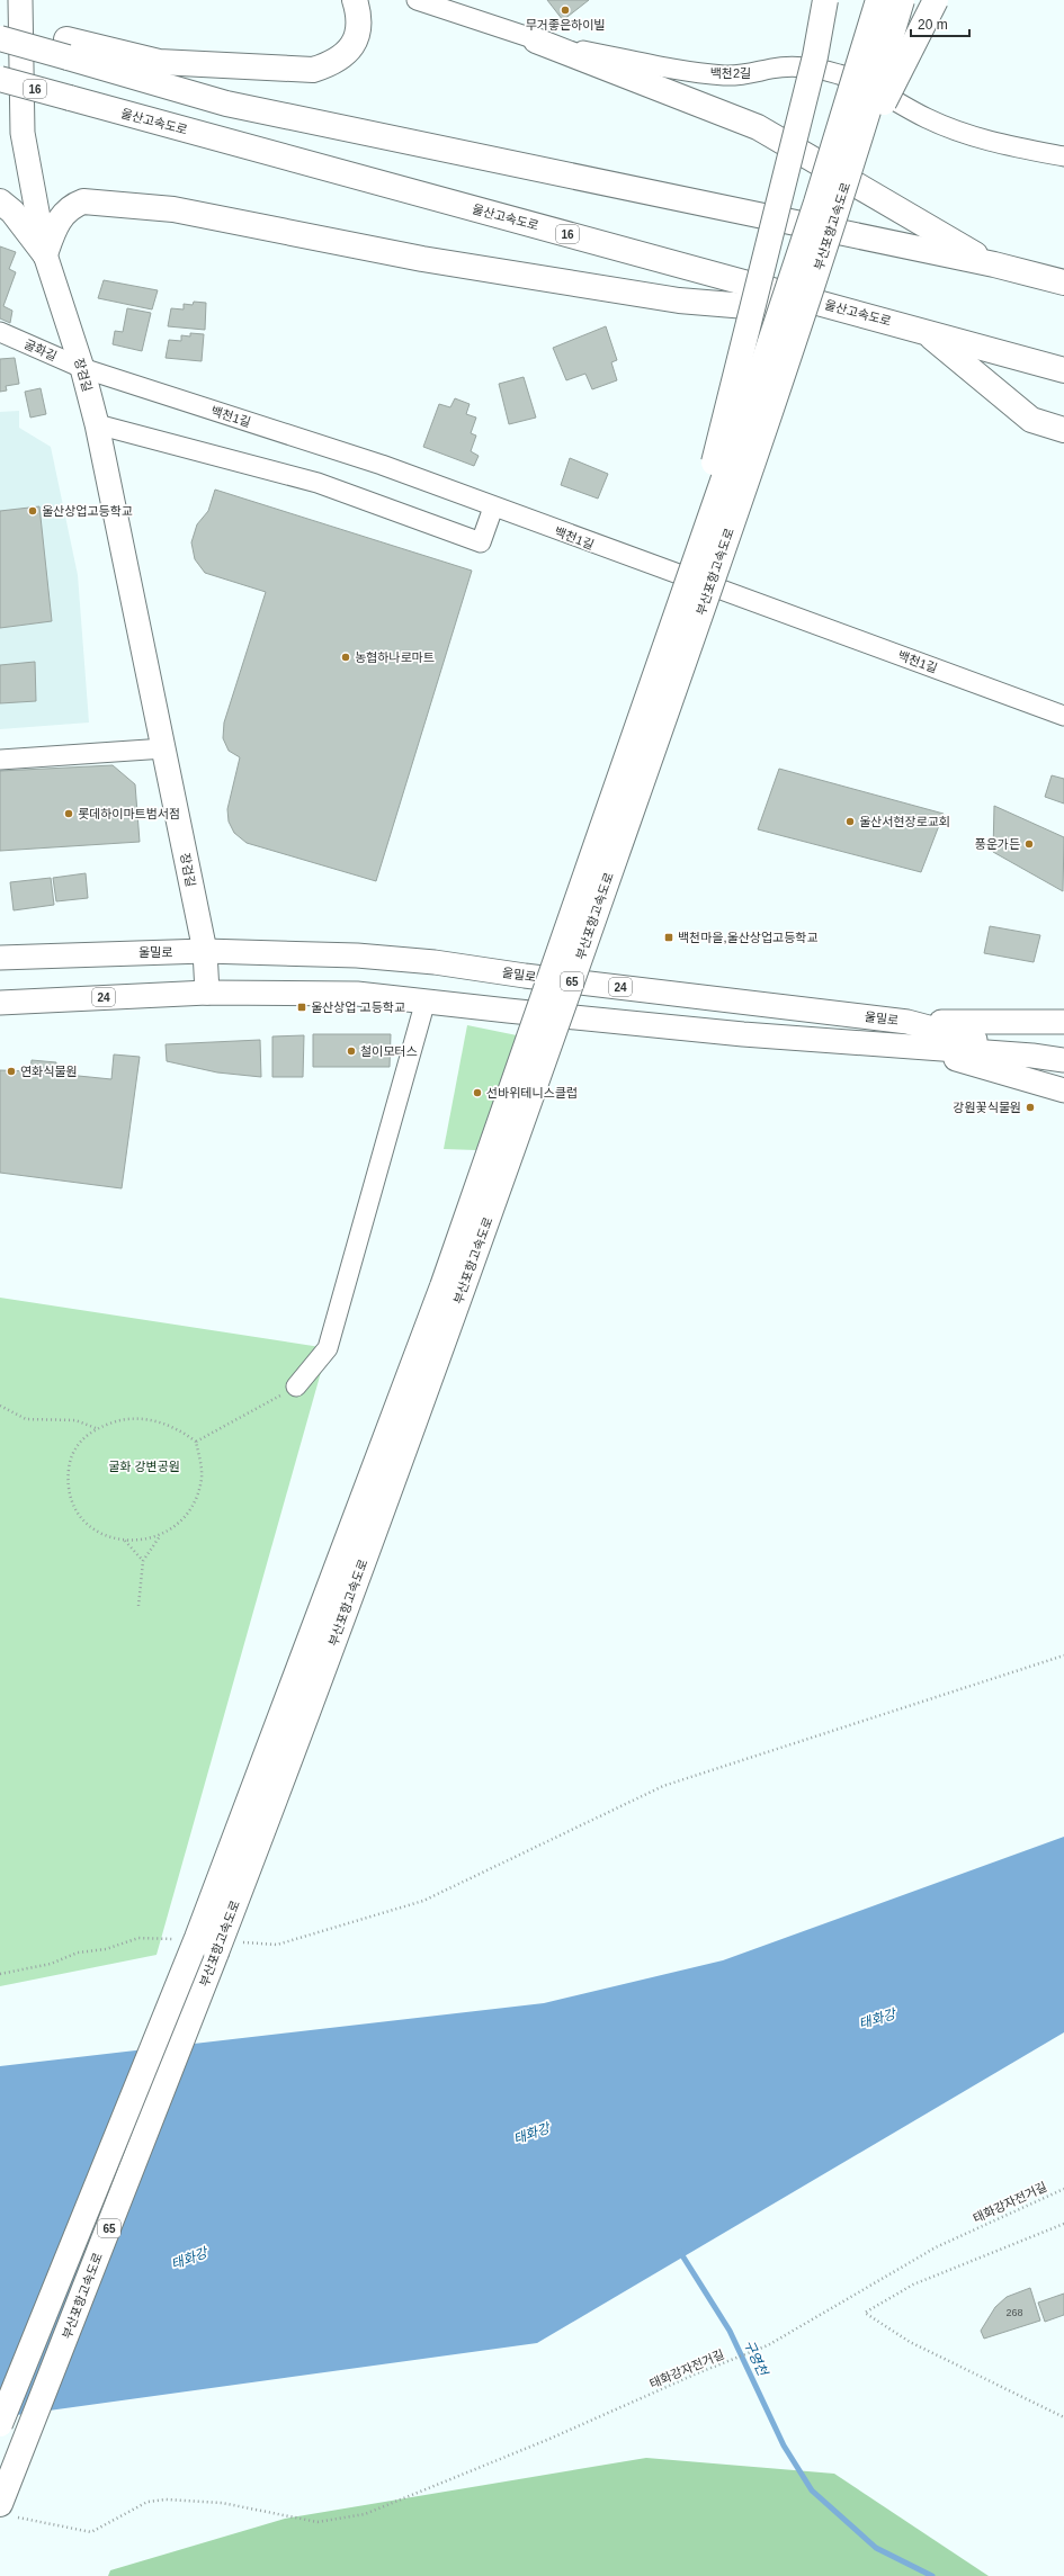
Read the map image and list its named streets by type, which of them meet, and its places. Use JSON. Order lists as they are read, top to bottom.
{
  "streets": {
    "highway": [
      "16",
      "울산고속도로",
      "부산포항고속도로",
      "65"
    ],
    "main road": ["장검길", "울밀로", "24"],
    "street": ["백천2길", "굴화길", "백천1길"],
    "path": ["태화강자전거길"]
  },
  "crossings": [
    ["부산포항고속도로", "태화강자전거길"],
    ["굴화길", "장검길"],
    ["굴화길", "백천1길"],
    ["장검길", "백천1길"],
    ["장검길", "울밀로"]
  ],
  "water": ["태화강", "구영천"],
  "parks": ["굴화 강변공원"],
  "places": {
    "other": [
      "무거좋은하이빌",
      "울산상업고등학교",
      "농협하나로마트",
      "롯데하이마트범서점",
      "울산서현장로교회",
      "풍운가든",
      "철이모터스",
      "연화식물원",
      "선바위테니스클럽",
      "강원꽃식물원"
    ],
    "transit": ["백천마을,울산상업고등학교", "울산상업 고등학교"]
  },
  "house_numbers": ["268"],
  "scale_bar": "20 m"
}
